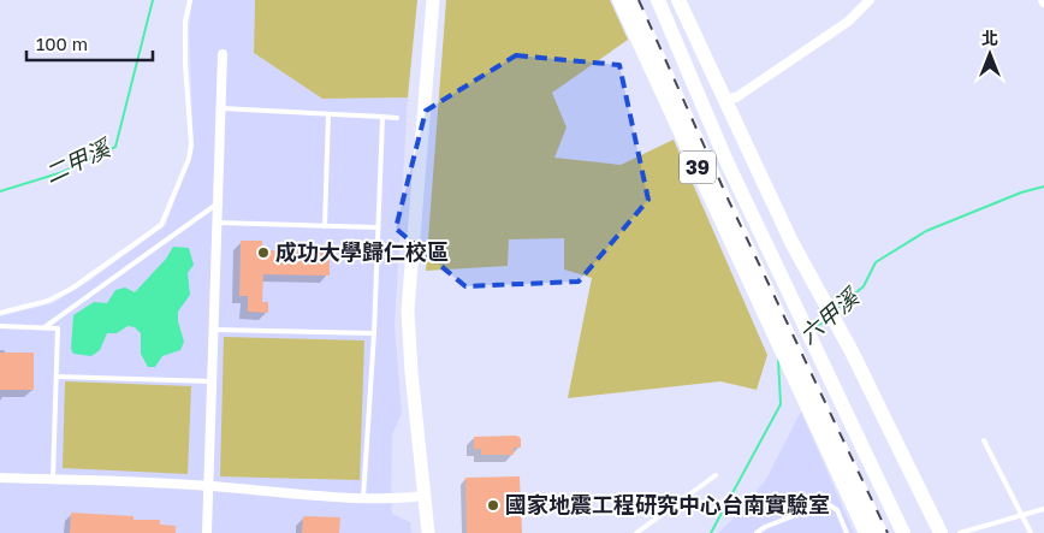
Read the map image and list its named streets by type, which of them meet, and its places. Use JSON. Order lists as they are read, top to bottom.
{
  "streets": {
    "main road": ["39"]
  },
  "water": ["二甲溪", "六甲溪"],
  "places": ["成功大學歸仁校區", "國家地震工程研究中心台南實驗室"],
  "scale_bar": "100 m",
  "north": "top"
}
